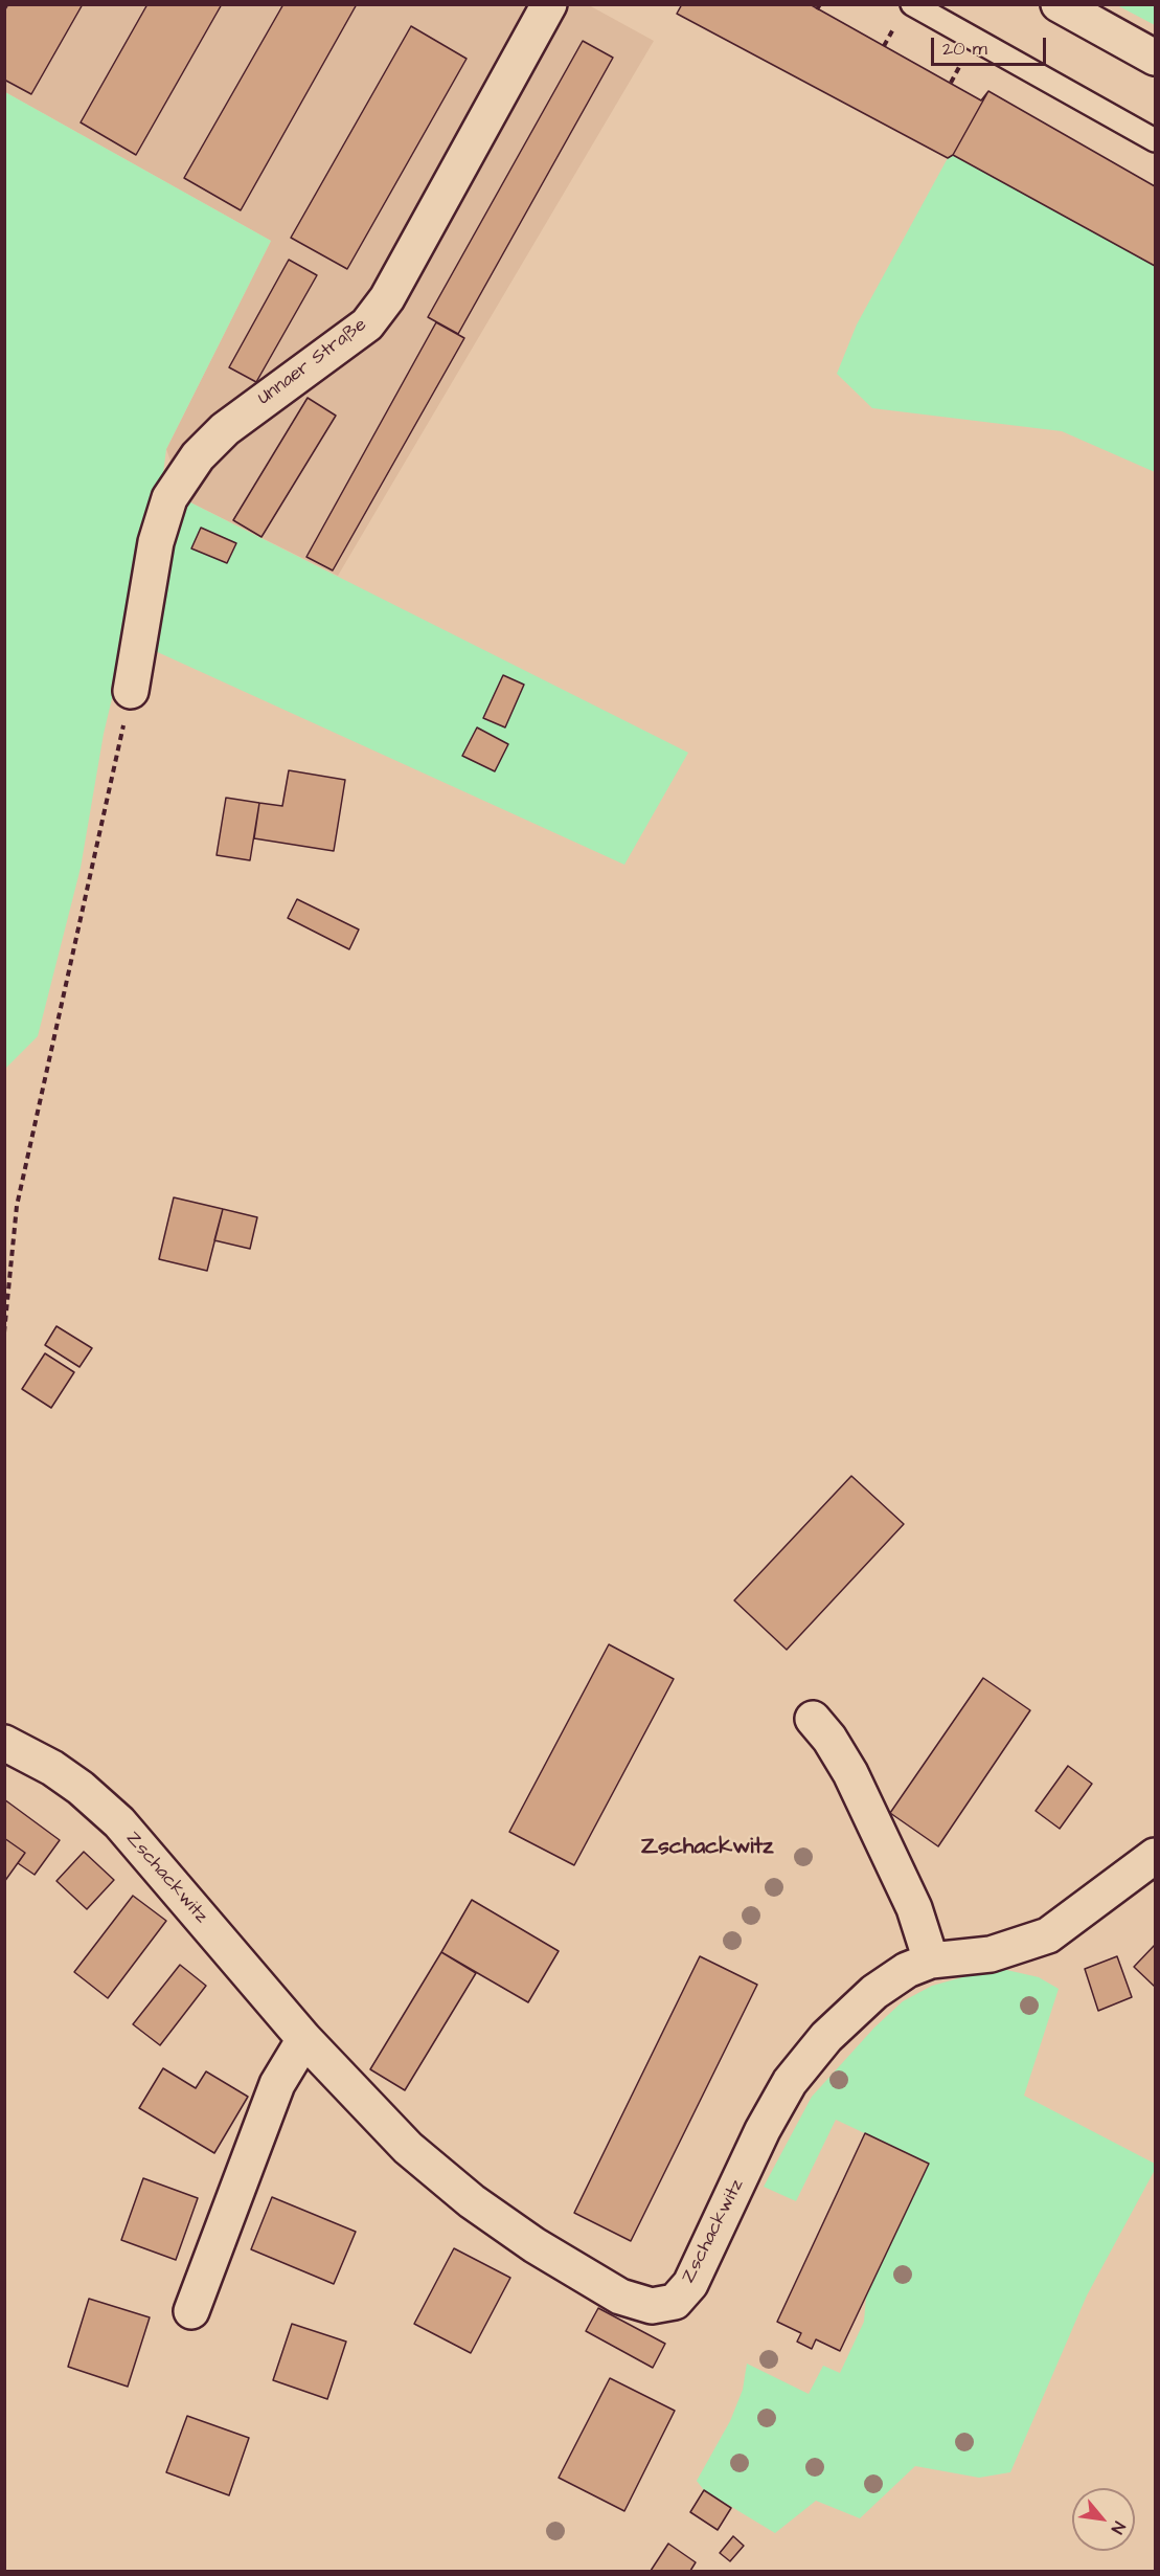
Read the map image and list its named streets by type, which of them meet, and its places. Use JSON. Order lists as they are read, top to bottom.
{
  "streets": {
    "street": ["Unnaer Straße", "Zschackwitz"]
  },
  "districts": ["Zschackwitz"],
  "scale_bar": "20 m",
  "north": "bottom right"
}
